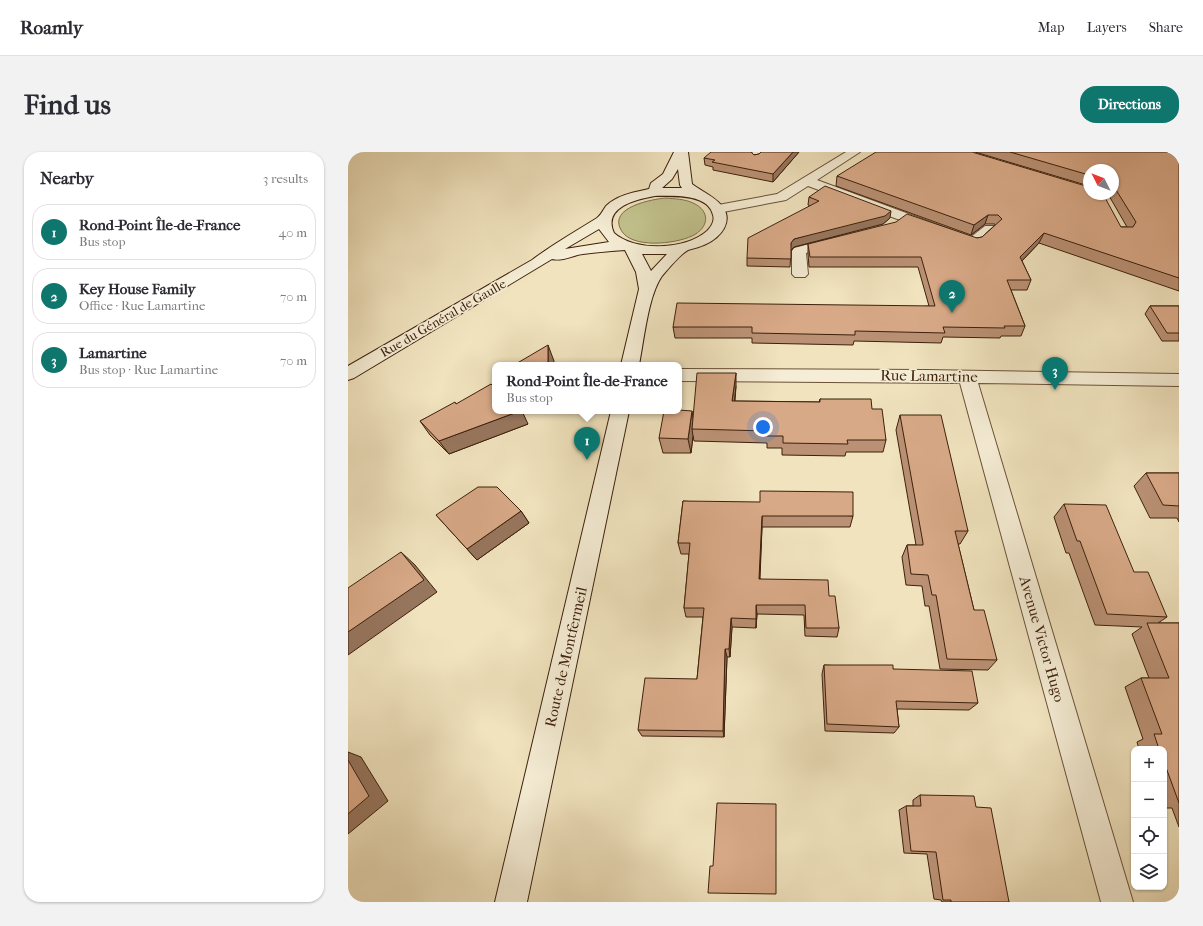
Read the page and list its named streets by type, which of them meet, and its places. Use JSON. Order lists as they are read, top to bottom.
{
  "streets": {
    "street": [
      "Rue du Général de Gaulle",
      "Rue Lamartine",
      "Avenue Victor Hugo",
      "Route de Montfermeil"
    ]
  },
  "crossings": [
    ["Rue Lamartine", "Avenue Victor Hugo"]
  ],
  "north": "top left",
  "page": {
    "header": "Roamly",
    "nav": ["Map", "Layers", "Share"],
    "buttons": "Directions",
    "title": "Find us",
    "heading": ["Nearby", "3 results"],
    "list": [
      {
        "mark": "1",
        "name": "Rond-Point Île-de-France",
        "note": "Bus stop",
        "value": "40 m"
      },
      {
        "mark": "2",
        "name": "Key House Family",
        "note": "Office · Rue Lamartine",
        "value": "70 m"
      },
      {
        "mark": "3",
        "name": "Lamartine",
        "note": "Bus stop · Rue Lamartine",
        "value": "70 m"
      }
    ],
    "pins": ["2", "3", "1"],
    "popup": ["Rond-Point Île-de-France", "Bus stop"],
    "map_buttons": ["+", "−"]
  }
}
